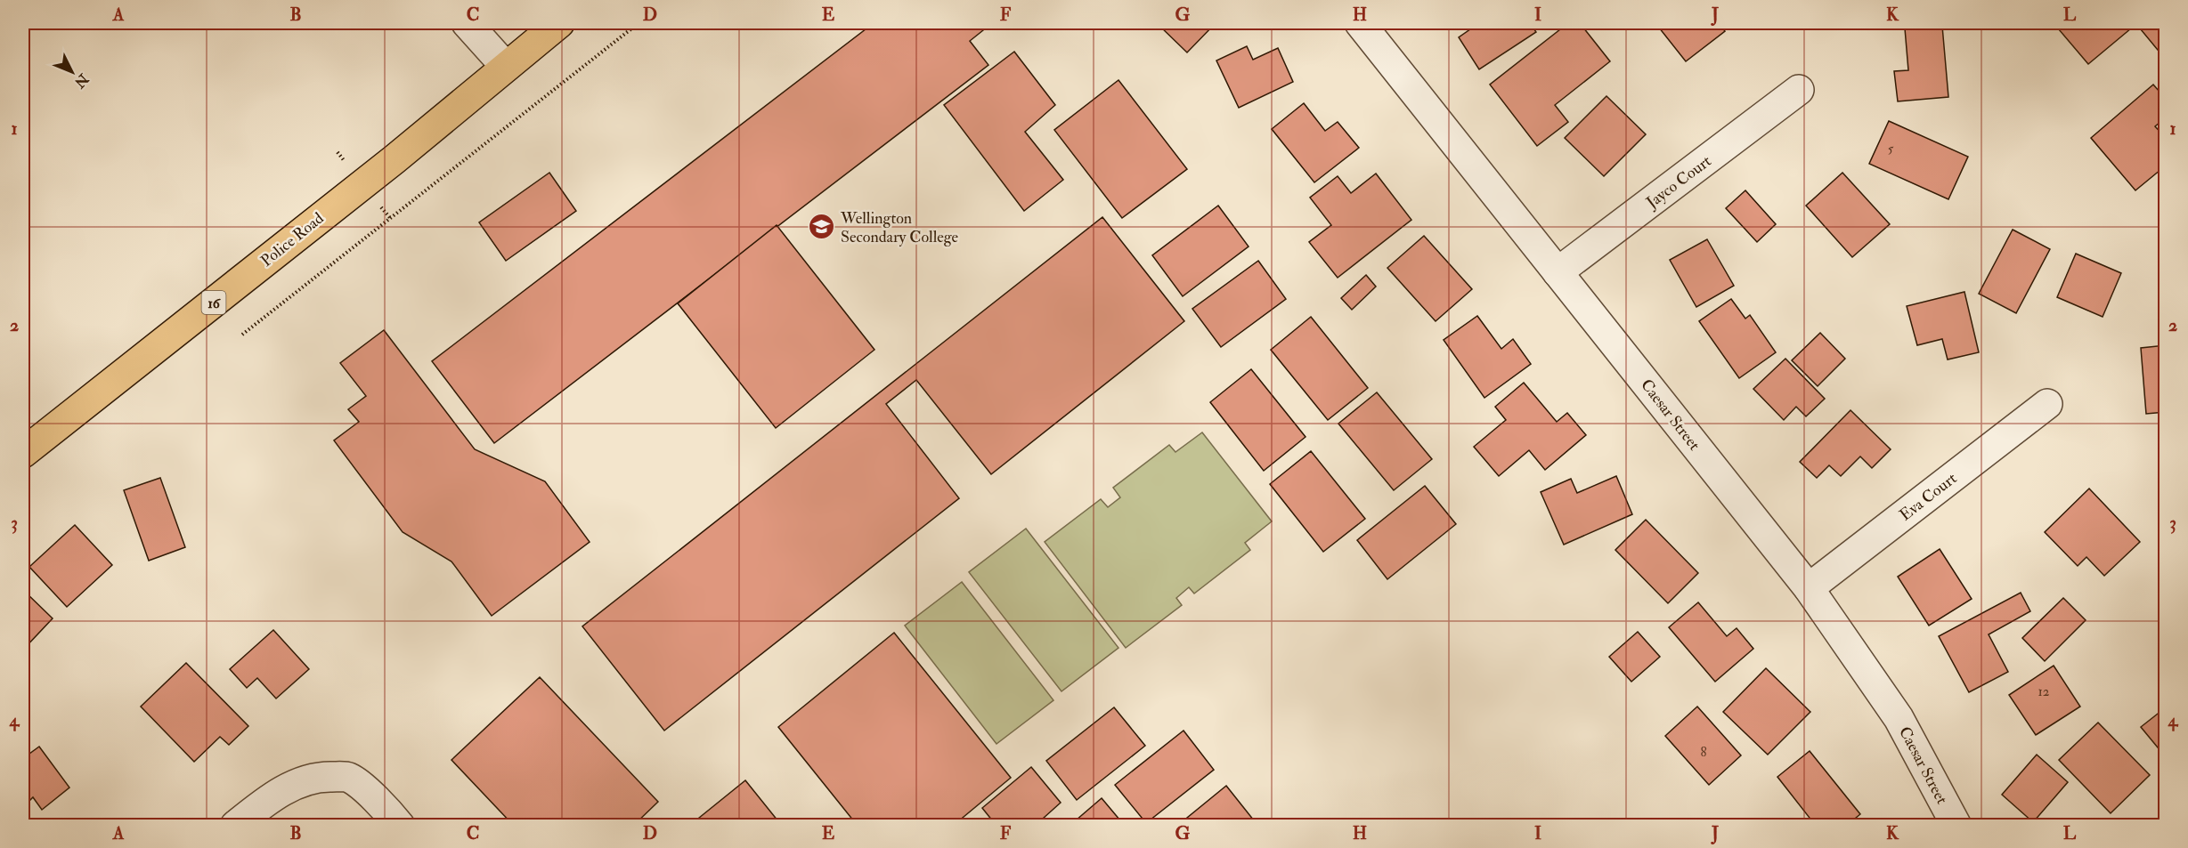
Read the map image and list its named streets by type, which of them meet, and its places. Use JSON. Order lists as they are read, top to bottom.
{
  "streets": {
    "main road": ["Police Road", "16"],
    "street": ["Jayco Court", "Caesar Street", "Eva Court"]
  },
  "crossings": [
    ["Jayco Court", "Caesar Street"],
    ["Caesar Street", "Eva Court"]
  ],
  "places": {
    "school or university": ["Wellington Secondary College"]
  },
  "house_numbers": ["5", "12", "8"],
  "north": "bottom right",
  "grid": {
    "columns": [
      "A",
      "B",
      "C",
      "D",
      "E",
      "F",
      "G",
      "H",
      "I",
      "J",
      "K",
      "L"
    ],
    "rows": [
      "1",
      "2",
      "3",
      "4"
    ]
  }
}
